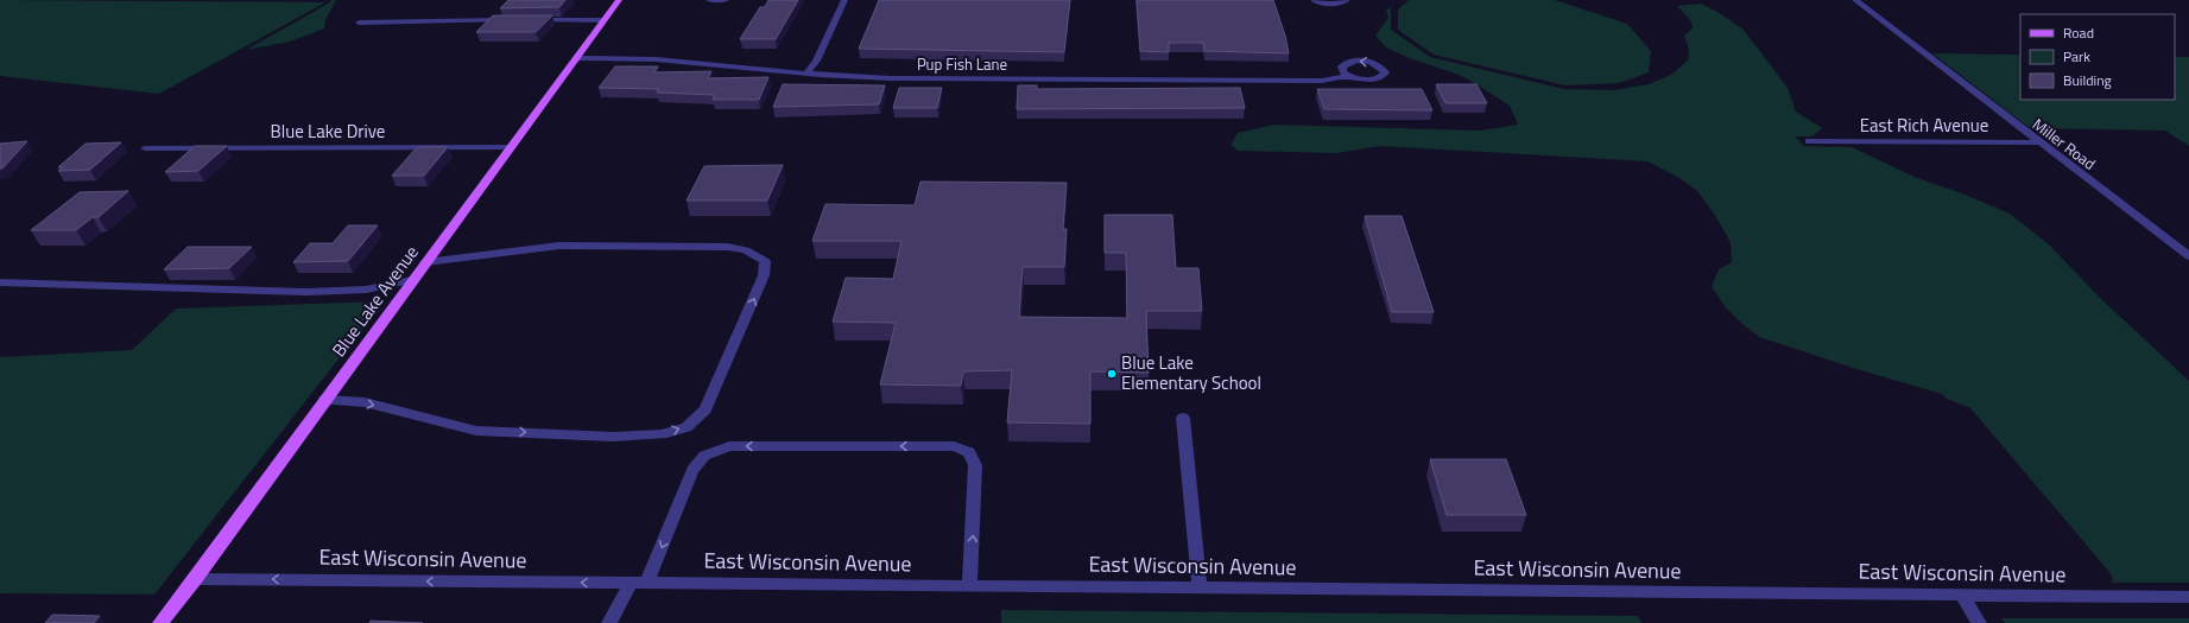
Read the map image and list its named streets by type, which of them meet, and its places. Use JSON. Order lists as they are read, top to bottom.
{
  "streets": {
    "main road": ["Blue Lake Avenue"],
    "street": [
      "Pup Fish Lane",
      "East Rich Avenue",
      "Blue Lake Drive",
      "Miller Road",
      "East Wisconsin Avenue"
    ]
  },
  "crossings": [
    ["Pup Fish Lane", "Blue Lake Avenue"],
    ["East Rich Avenue", "Miller Road"],
    ["Blue Lake Drive", "Blue Lake Avenue"],
    ["Blue Lake Avenue", "East Wisconsin Avenue"]
  ],
  "places": ["Blue Lake Elementary School"],
  "legend": ["Road", "Park", "Building"]
}
